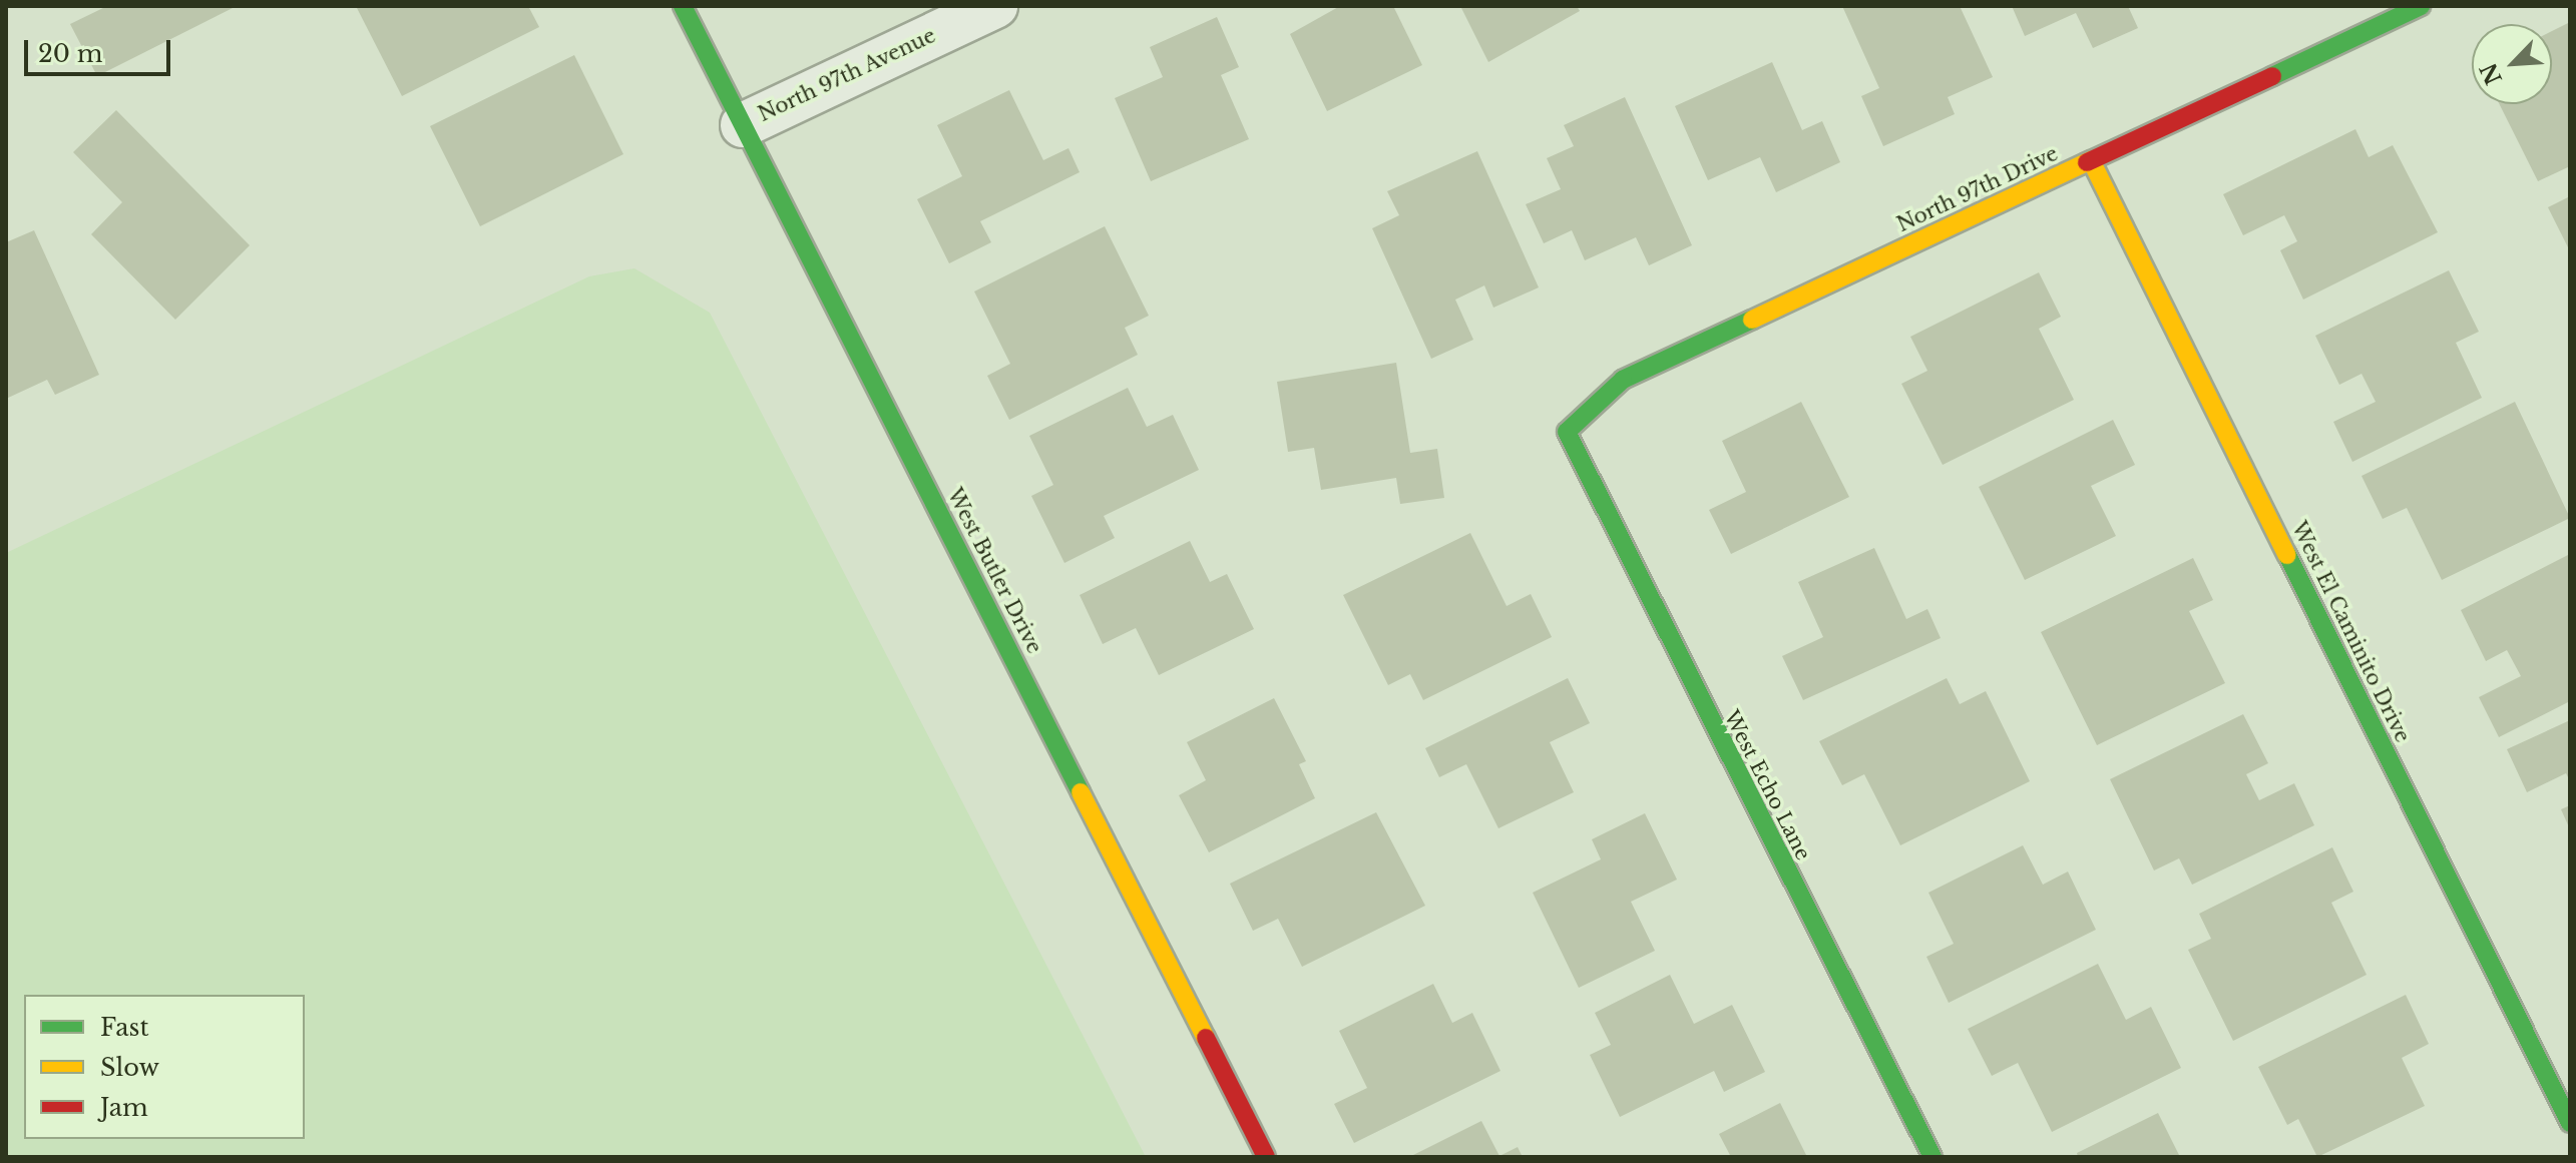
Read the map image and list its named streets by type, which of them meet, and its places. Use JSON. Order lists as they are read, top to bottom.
{
  "streets": {
    "street": [
      "North 97th Avenue",
      "North 97th Drive",
      "West Butler Drive",
      "West El Caminito Drive",
      "West Echo Lane"
    ]
  },
  "crossings": [
    ["North 97th Avenue", "West Butler Drive"],
    ["North 97th Drive", "West El Caminito Drive"],
    ["North 97th Drive", "West Echo Lane"]
  ],
  "legend": ["Fast", "Slow", "Jam"],
  "scale_bar": "20 m",
  "north": "bottom left"
}
